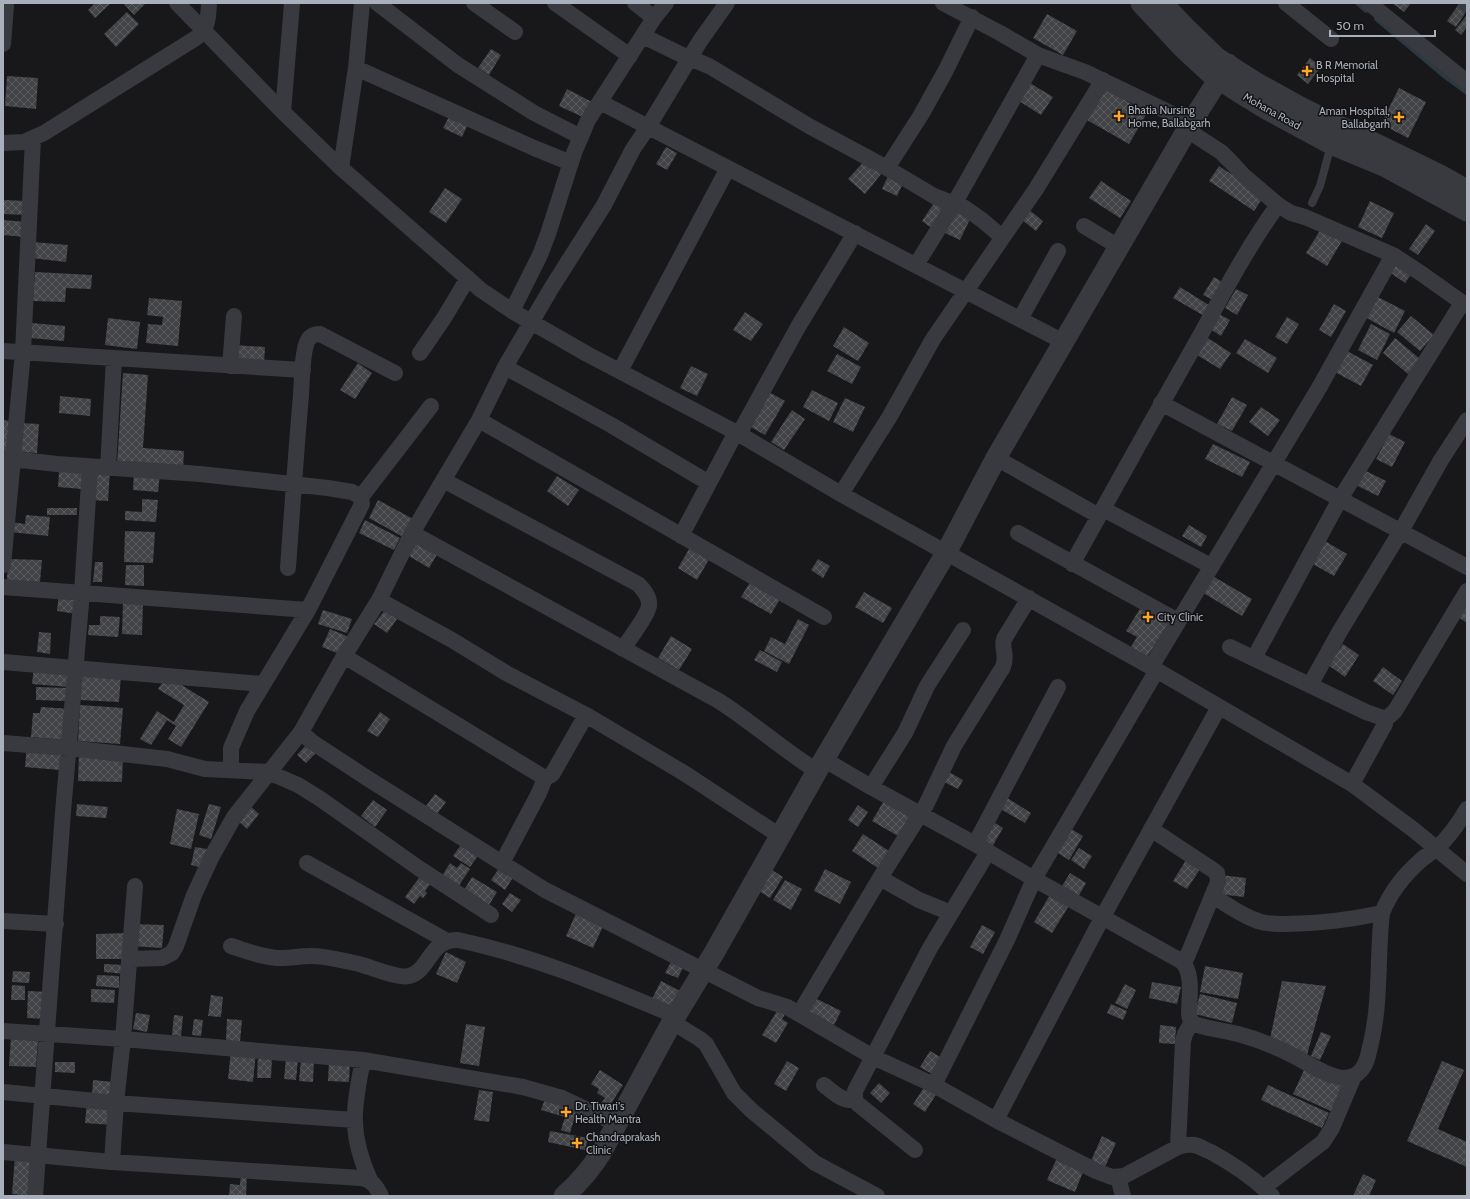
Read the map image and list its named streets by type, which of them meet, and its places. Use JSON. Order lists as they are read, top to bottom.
{
  "streets": {
    "street": ["Mohana Road"]
  },
  "places": {
    "health": [
      "B R Memorial Hospital",
      "Bhatia Nursing Home, Ballabgarh",
      "Aman Hospital, Ballabgarh",
      "City Clinic",
      "Dr. Tiwari's Health Mantra",
      "Chandraprakash Clinic"
    ]
  },
  "scale_bar": "50 m"
}
